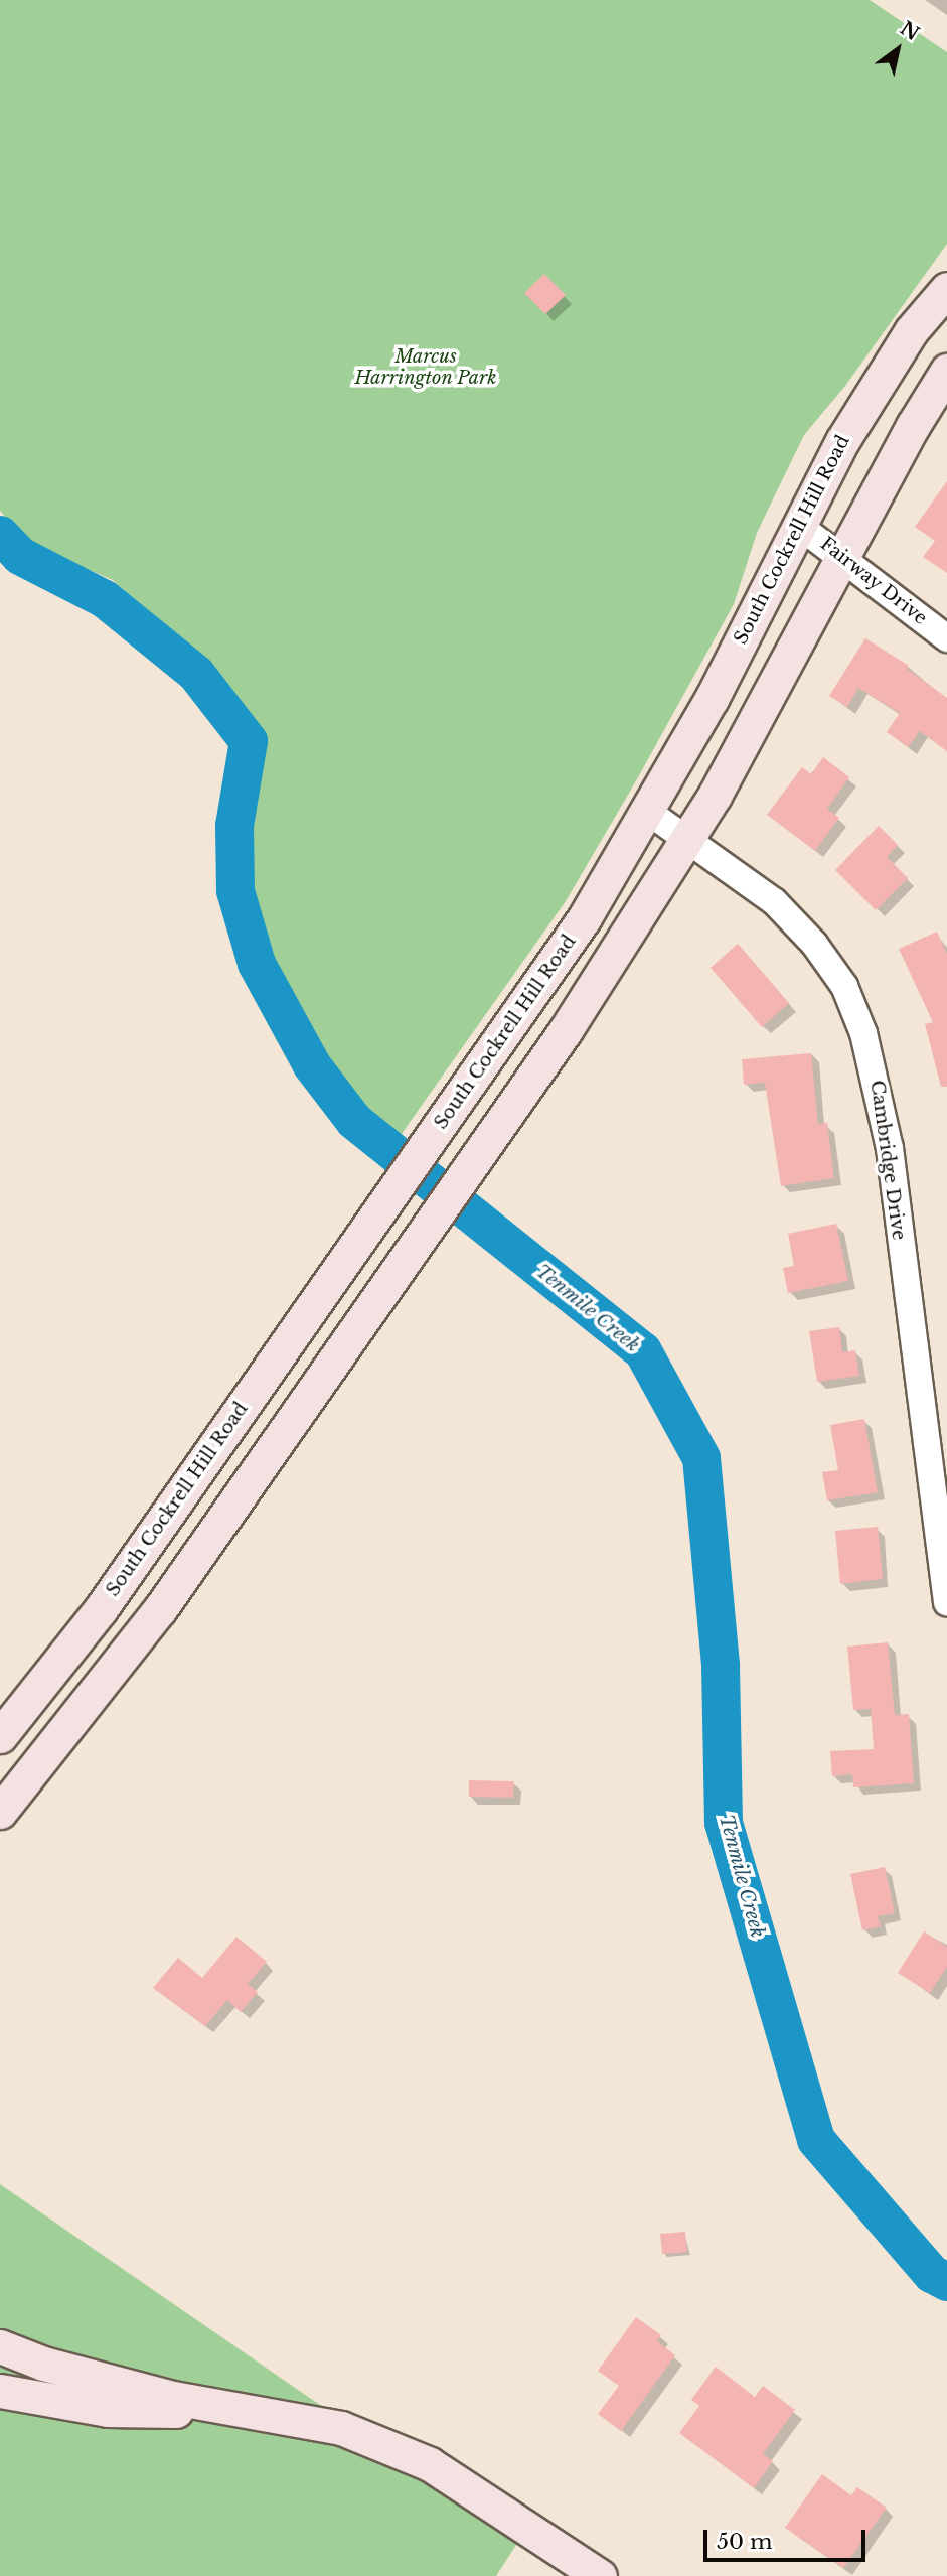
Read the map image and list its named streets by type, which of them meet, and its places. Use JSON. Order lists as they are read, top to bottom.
{
  "streets": {
    "main road": ["South Cockrell Hill Road"],
    "street": ["Fairway Drive", "Cambridge Drive"]
  },
  "crossings": [
    ["South Cockrell Hill Road", "Fairway Drive"],
    ["South Cockrell Hill Road", "Cambridge Drive"]
  ],
  "water": ["Tenmile Creek"],
  "parks": ["Marcus Harrington Park"],
  "scale_bar": "50 m",
  "north": "top right"
}
